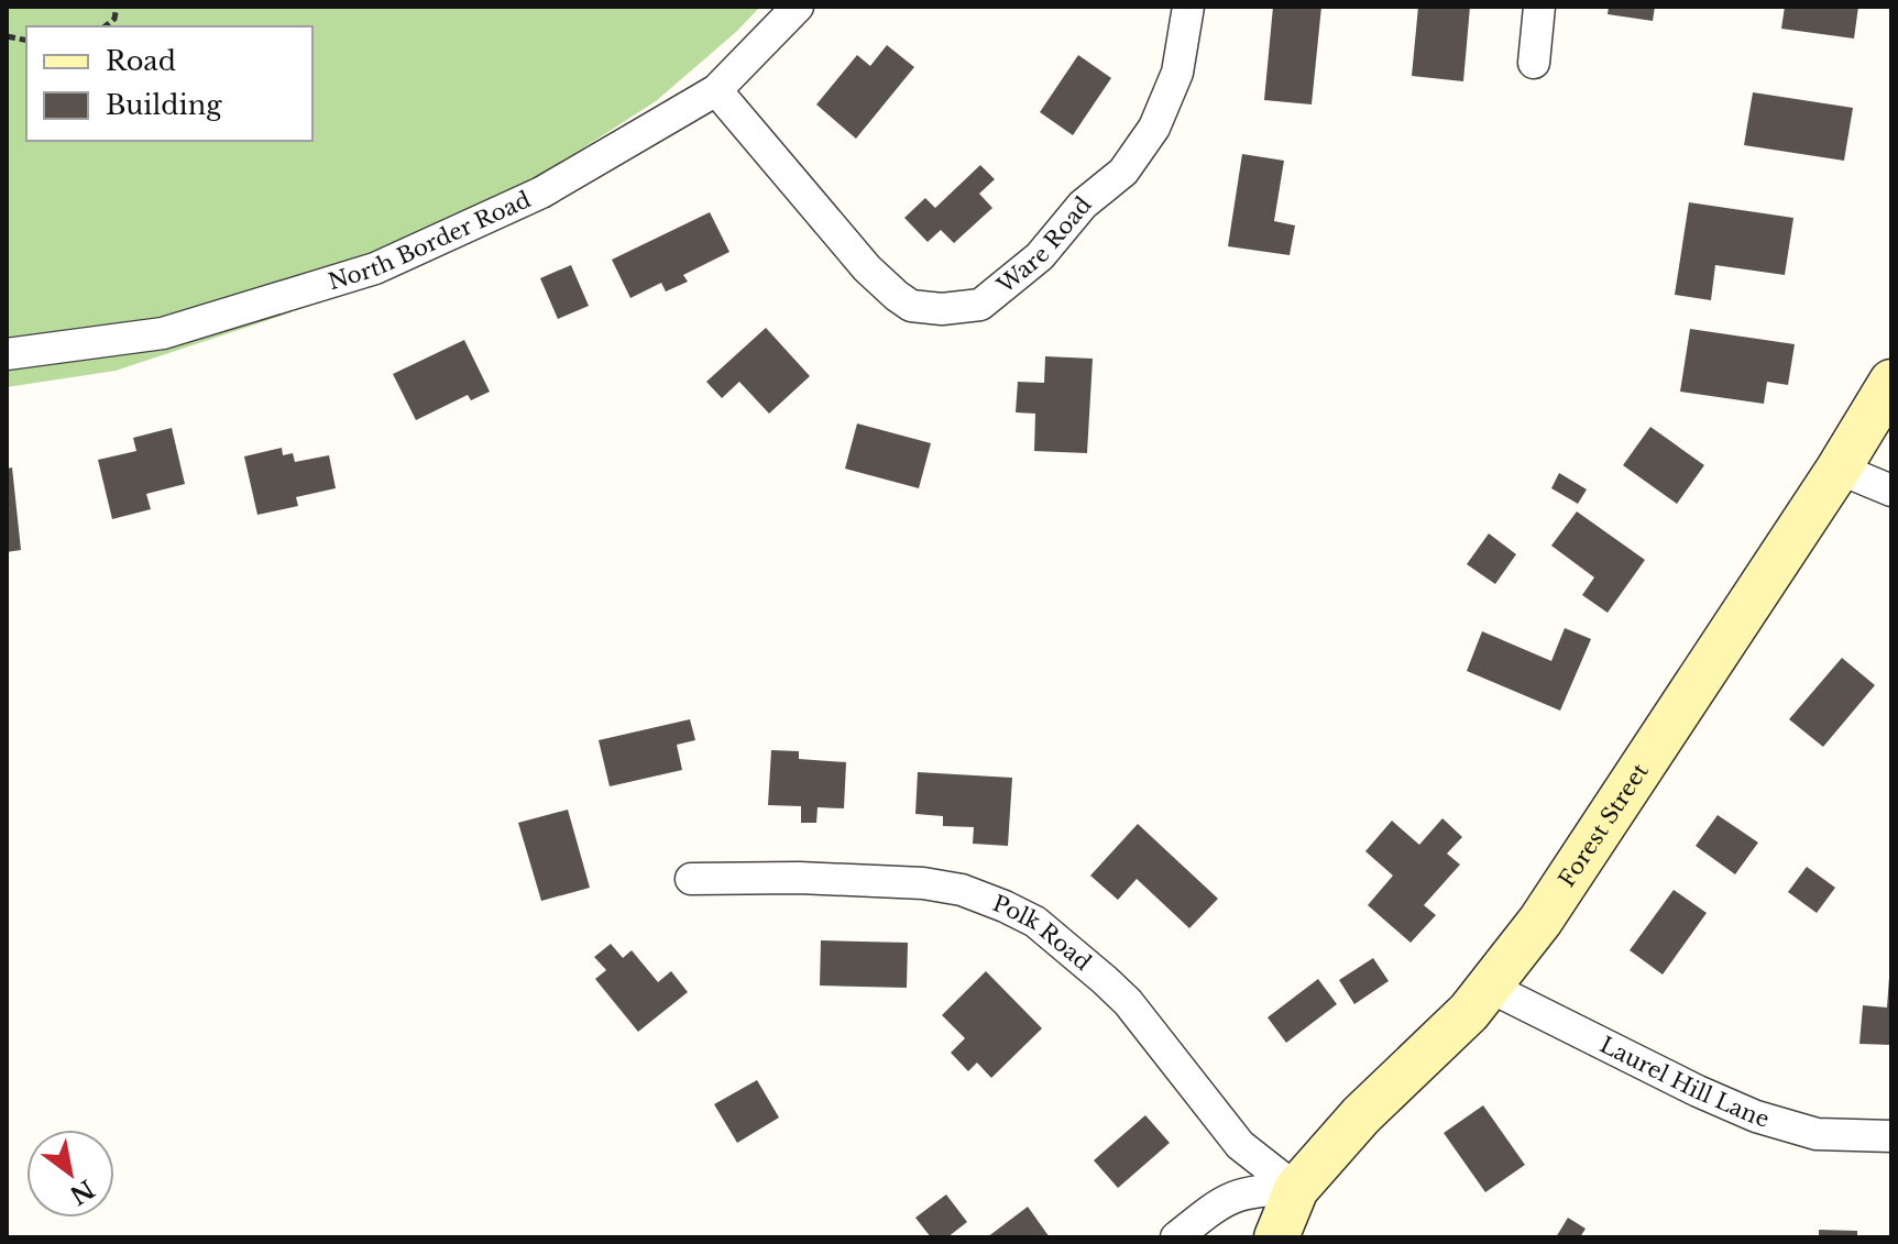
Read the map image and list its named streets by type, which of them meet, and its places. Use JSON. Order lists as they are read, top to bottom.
{
  "streets": {
    "main road": ["Forest Street"],
    "street": [
      "North Border Road",
      "Ware Road",
      "Polk Road",
      "Laurel Hill Lane"
    ]
  },
  "crossings": [
    ["North Border Road", "Ware Road"],
    ["Forest Street", "Polk Road"],
    ["Forest Street", "Laurel Hill Lane"]
  ],
  "legend": ["Road", "Building"],
  "north": "bottom right"
}
